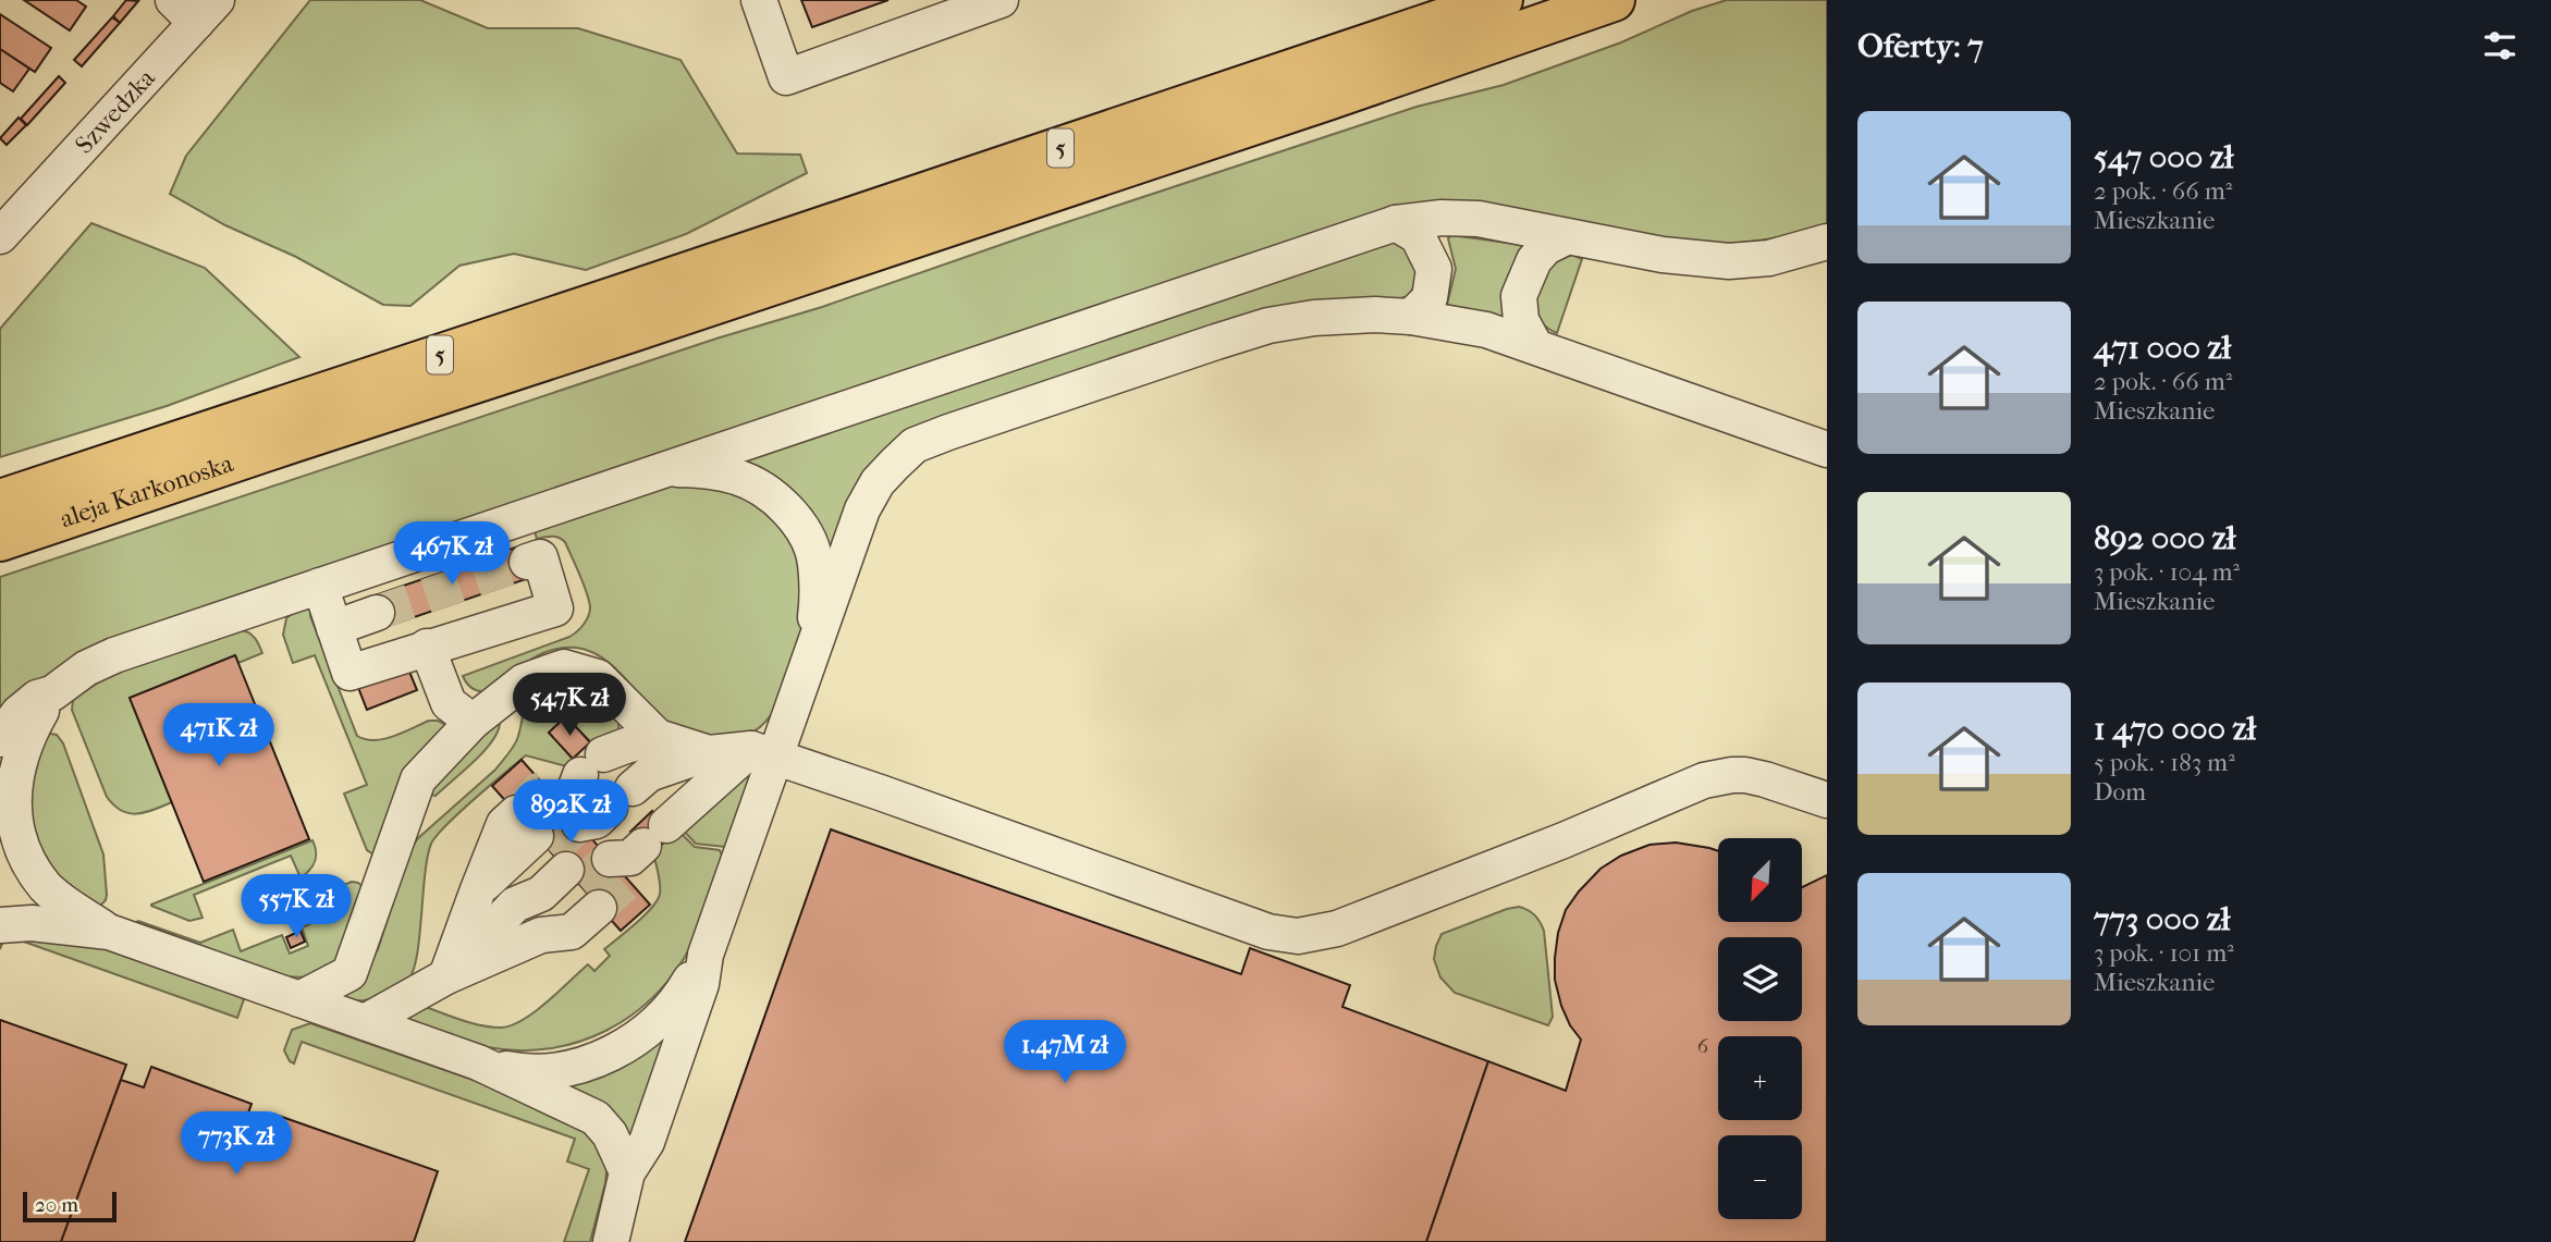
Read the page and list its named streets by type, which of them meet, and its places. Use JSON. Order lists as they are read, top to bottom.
{
  "streets": {
    "main road": ["5", "aleja Karkonoska"],
    "street": ["Szwedzka"]
  },
  "house_numbers": ["6"],
  "scale_bar": "20 m",
  "north": "bottom left",
  "page": {
    "heading": "Oferty: 7",
    "list": [
      {
        "name": "547 000 zł",
        "note": "2 pok. · 66 m² · Mieszkanie"
      },
      {
        "name": "471 000 zł",
        "note": "2 pok. · 66 m² · Mieszkanie"
      },
      {
        "name": "892 000 zł",
        "note": "3 pok. · 104 m² · Mieszkanie"
      },
      {
        "name": "1 470 000 zł",
        "note": "5 pok. · 183 m² · Dom"
      },
      {
        "name": "773 000 zł",
        "note": "3 pok. · 101 m² · Mieszkanie"
      }
    ],
    "price": [
      "467K zł",
      "547K zł",
      "471K zł",
      "892K zł",
      "557K zł",
      "1.47M zł",
      "773K zł"
    ],
    "map_buttons": ["+", "−"],
    "scale": "20 m"
  }
}
